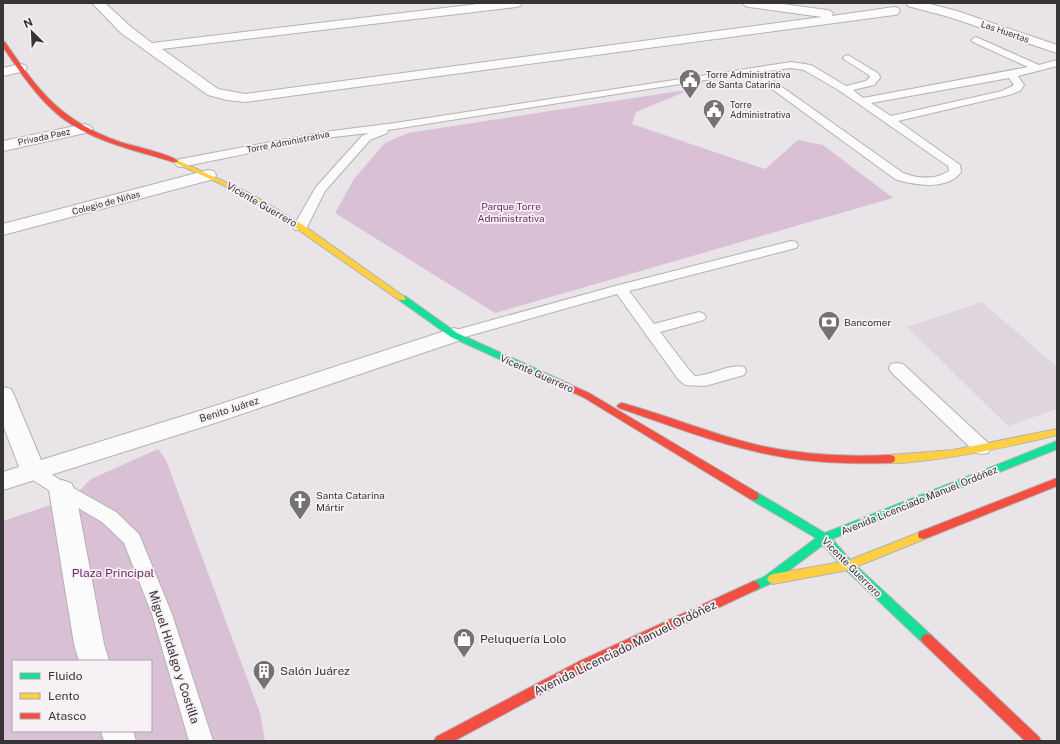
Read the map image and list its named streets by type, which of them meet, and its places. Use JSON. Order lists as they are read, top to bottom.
{
  "streets": {
    "street": [
      "Las Huertas",
      "Privada Paez",
      "Colegio de Niñas",
      "Vicente Guerrero",
      "Benito Juárez",
      "Avenida Licenciado Manuel Ordóñez"
    ],
    "lane": ["Torre Administrativa", "Miguel Hidalgo y Costilla"]
  },
  "crossings": [
    ["Privada Paez", "Vicente Guerrero"],
    ["Torre Administrativa", "Vicente Guerrero"],
    ["Colegio de Niñas", "Vicente Guerrero"],
    ["Vicente Guerrero", "Benito Juárez"],
    ["Vicente Guerrero", "Avenida Licenciado Manuel Ordóñez"],
    ["Benito Juárez", "Miguel Hidalgo y Costilla"]
  ],
  "parks": ["Parque Torre Administrativa", "Plaza Principal"],
  "places": {
    "public building": ["Torre Administrativa de Santa Catarina", "Torre Administrativa"],
    "bank": ["Bancomer"],
    "church": ["Santa Catarina Mártir"],
    "shop": ["Peluquería Lolo"],
    "building": ["Salón Juárez"]
  },
  "legend": ["Fluido", "Lento", "Atasco"],
  "north": "top left"
}
